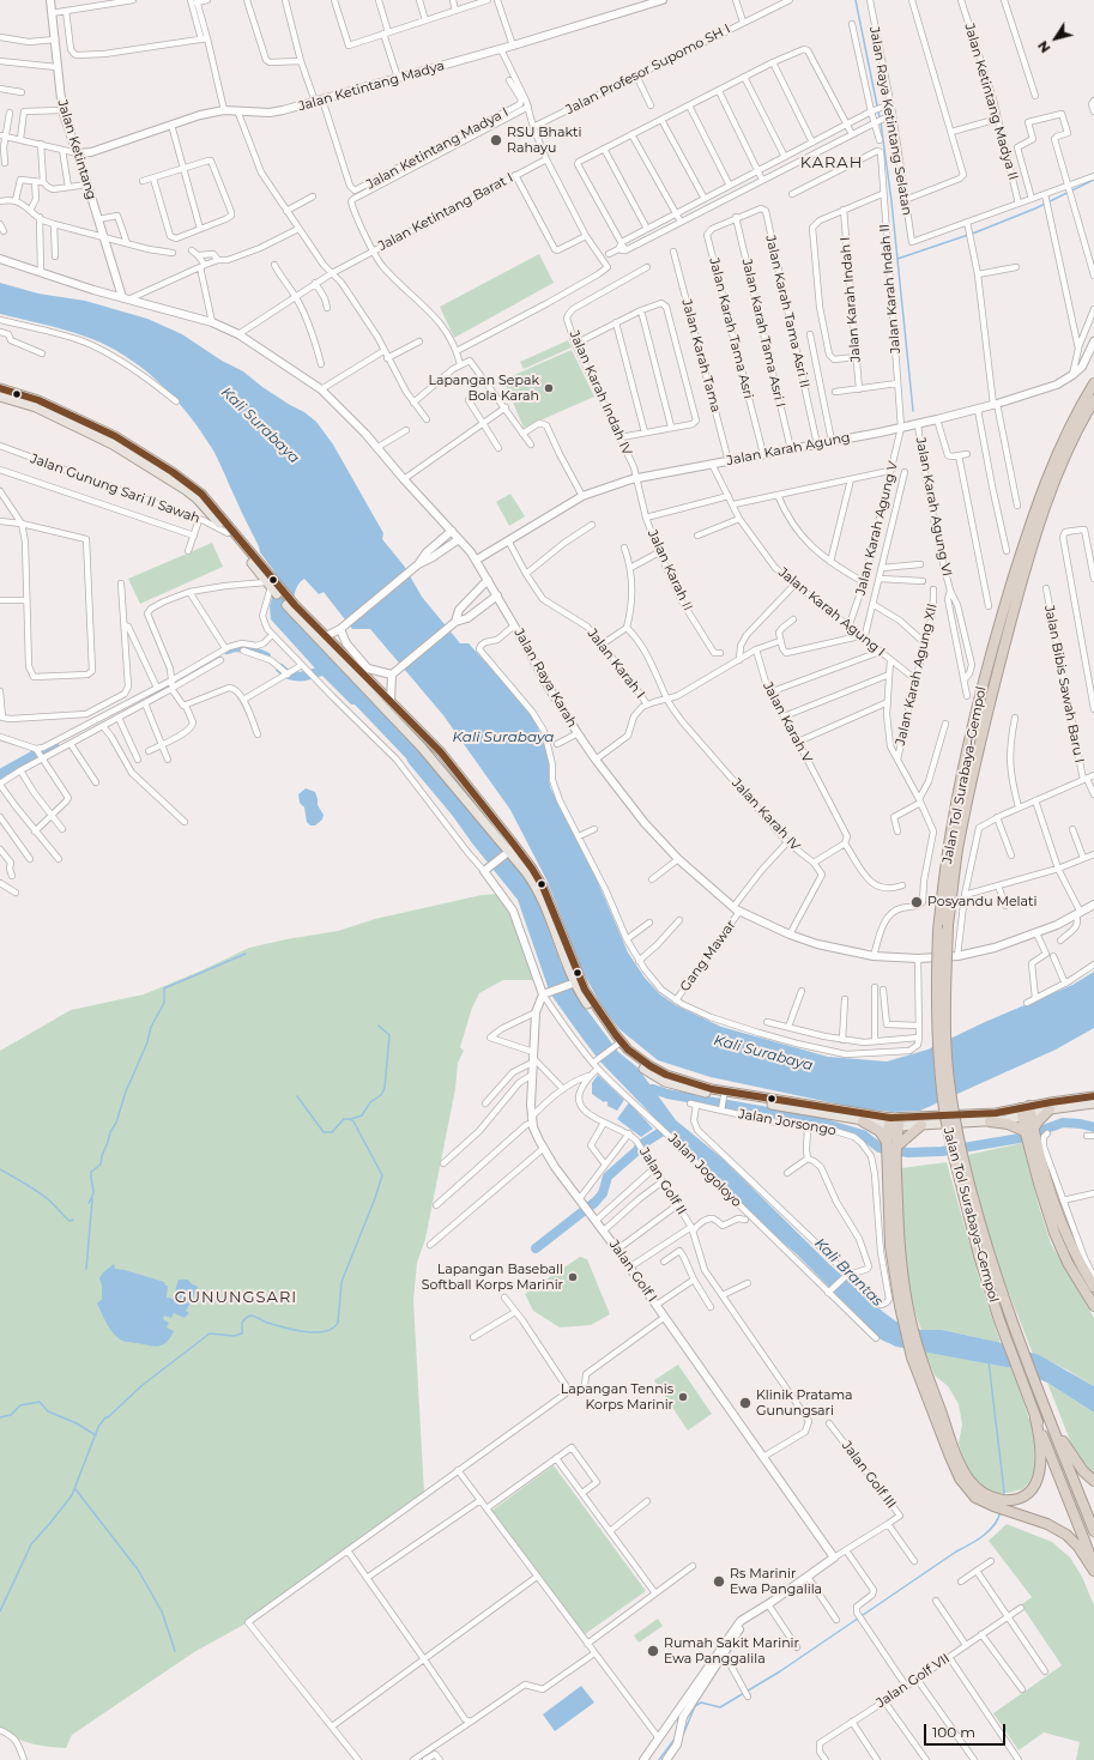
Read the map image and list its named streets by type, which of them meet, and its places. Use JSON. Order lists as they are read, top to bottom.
{
  "streets": {
    "highway": ["Jalan Tol Surabaya–Gempol"],
    "main road": [
      "Jalan Ketintang Madya",
      "Jalan Ketintang",
      "Jalan Karah Agung",
      "Jalan Raya Karah",
      "Jalan Golf I"
    ],
    "street": [
      "Jalan Profesor Supomo SH I",
      "Jalan Ketintang Madya II",
      "Jalan Raya Ketintang Selatan",
      "Jalan Ketintang Madya I",
      "Jalan Ketintang Barat I",
      "Jalan Karah Indah II",
      "Jalan Karah Indah I",
      "Jalan Karah Tama Asri II",
      "Jalan Karah Tama Asri",
      "Jalan Karah Tama Asri I",
      "Jalan Karah Tama",
      "Jalan Karah Indah IV",
      "Jalan Gunung Sari II Sawah",
      "Jalan Karah Agung VI",
      "Jalan Karah Agung V",
      "Jalan Karah II",
      "Jalan Karah Agung I",
      "Jalan Karah I",
      "Jalan Karah Agung XII",
      "Jalan Bibis Sawah Baru I",
      "Jalan Karah V",
      "Jalan Karah IV",
      "Gang Mawar",
      "Jalan Jorsongo",
      "Jalan Jogoloyo",
      "Jalan Golf II",
      "Jalan Golf III",
      "Jalan Golf VII"
    ]
  },
  "crossings": [
    ["Jalan Ketintang Madya", "Jalan Ketintang Madya I"],
    ["Jalan Ketintang Madya", "Jalan Ketintang"],
    ["Jalan Ketintang Madya I", "Jalan Ketintang Barat I"],
    ["Jalan Ketintang", "Jalan Raya Karah"],
    ["Jalan Ketintang Barat I", "Jalan Raya Karah"],
    ["Jalan Karah Indah II", "Jalan Karah Agung"],
    ["Jalan Karah Indah II", "Jalan Karah Agung V"],
    ["Jalan Karah Tama Asri II", "Jalan Karah Tama Asri"],
    ["Jalan Karah Tama Asri II", "Jalan Karah Tama Asri I"],
    ["Jalan Karah Tama Asri II", "Jalan Karah Agung"],
    ["Jalan Karah Tama Asri", "Jalan Karah Tama Asri I"],
    ["Jalan Karah Tama Asri", "Jalan Karah Agung"],
    ["Jalan Karah Tama Asri I", "Jalan Karah Agung"],
    ["Jalan Karah Tama", "Jalan Karah Agung"],
    ["Jalan Karah Indah IV", "Jalan Karah Agung"],
    ["Jalan Karah Indah IV", "Jalan Karah II"],
    ["Jalan Karah Agung", "Jalan Karah Agung VI"],
    ["Jalan Karah Agung", "Jalan Karah Agung V"],
    ["Jalan Karah Agung", "Jalan Karah II"],
    ["Jalan Karah Agung", "Jalan Karah Agung I"],
    ["Jalan Karah Agung", "Jalan Karah I"],
    ["Jalan Karah Agung", "Jalan Raya Karah"],
    ["Jalan Karah Agung V", "Jalan Karah Agung I"],
    ["Jalan Karah Agung I", "Jalan Karah Agung XII"],
    ["Jalan Raya Karah", "Gang Mawar"],
    ["Jalan Karah IV", "Gang Mawar"],
    ["Jalan Jogoloyo", "Jalan Golf I"],
    ["Jalan Golf II", "Jalan Golf I"],
    ["Jalan Golf I", "Jalan Golf III"]
  ],
  "districts": ["KARAH", "GUNUNGSARI"],
  "water": ["Kali Surabaya", "Kali Brantas"],
  "places": [
    "RSU Bhakti Rahayu",
    "Lapangan Sepak Bola Karah",
    "Posyandu Melati",
    "Lapangan Baseball Softball Korps Marinir",
    "Lapangan Tennis Korps Marinir",
    "Klinik Pratama Gunungsari",
    "Rs Marinir Ewa Pangalila",
    "Rumah Sakit Marinir Ewa Panggalila"
  ],
  "scale_bar": "100 m",
  "north": "bottom left"
}
